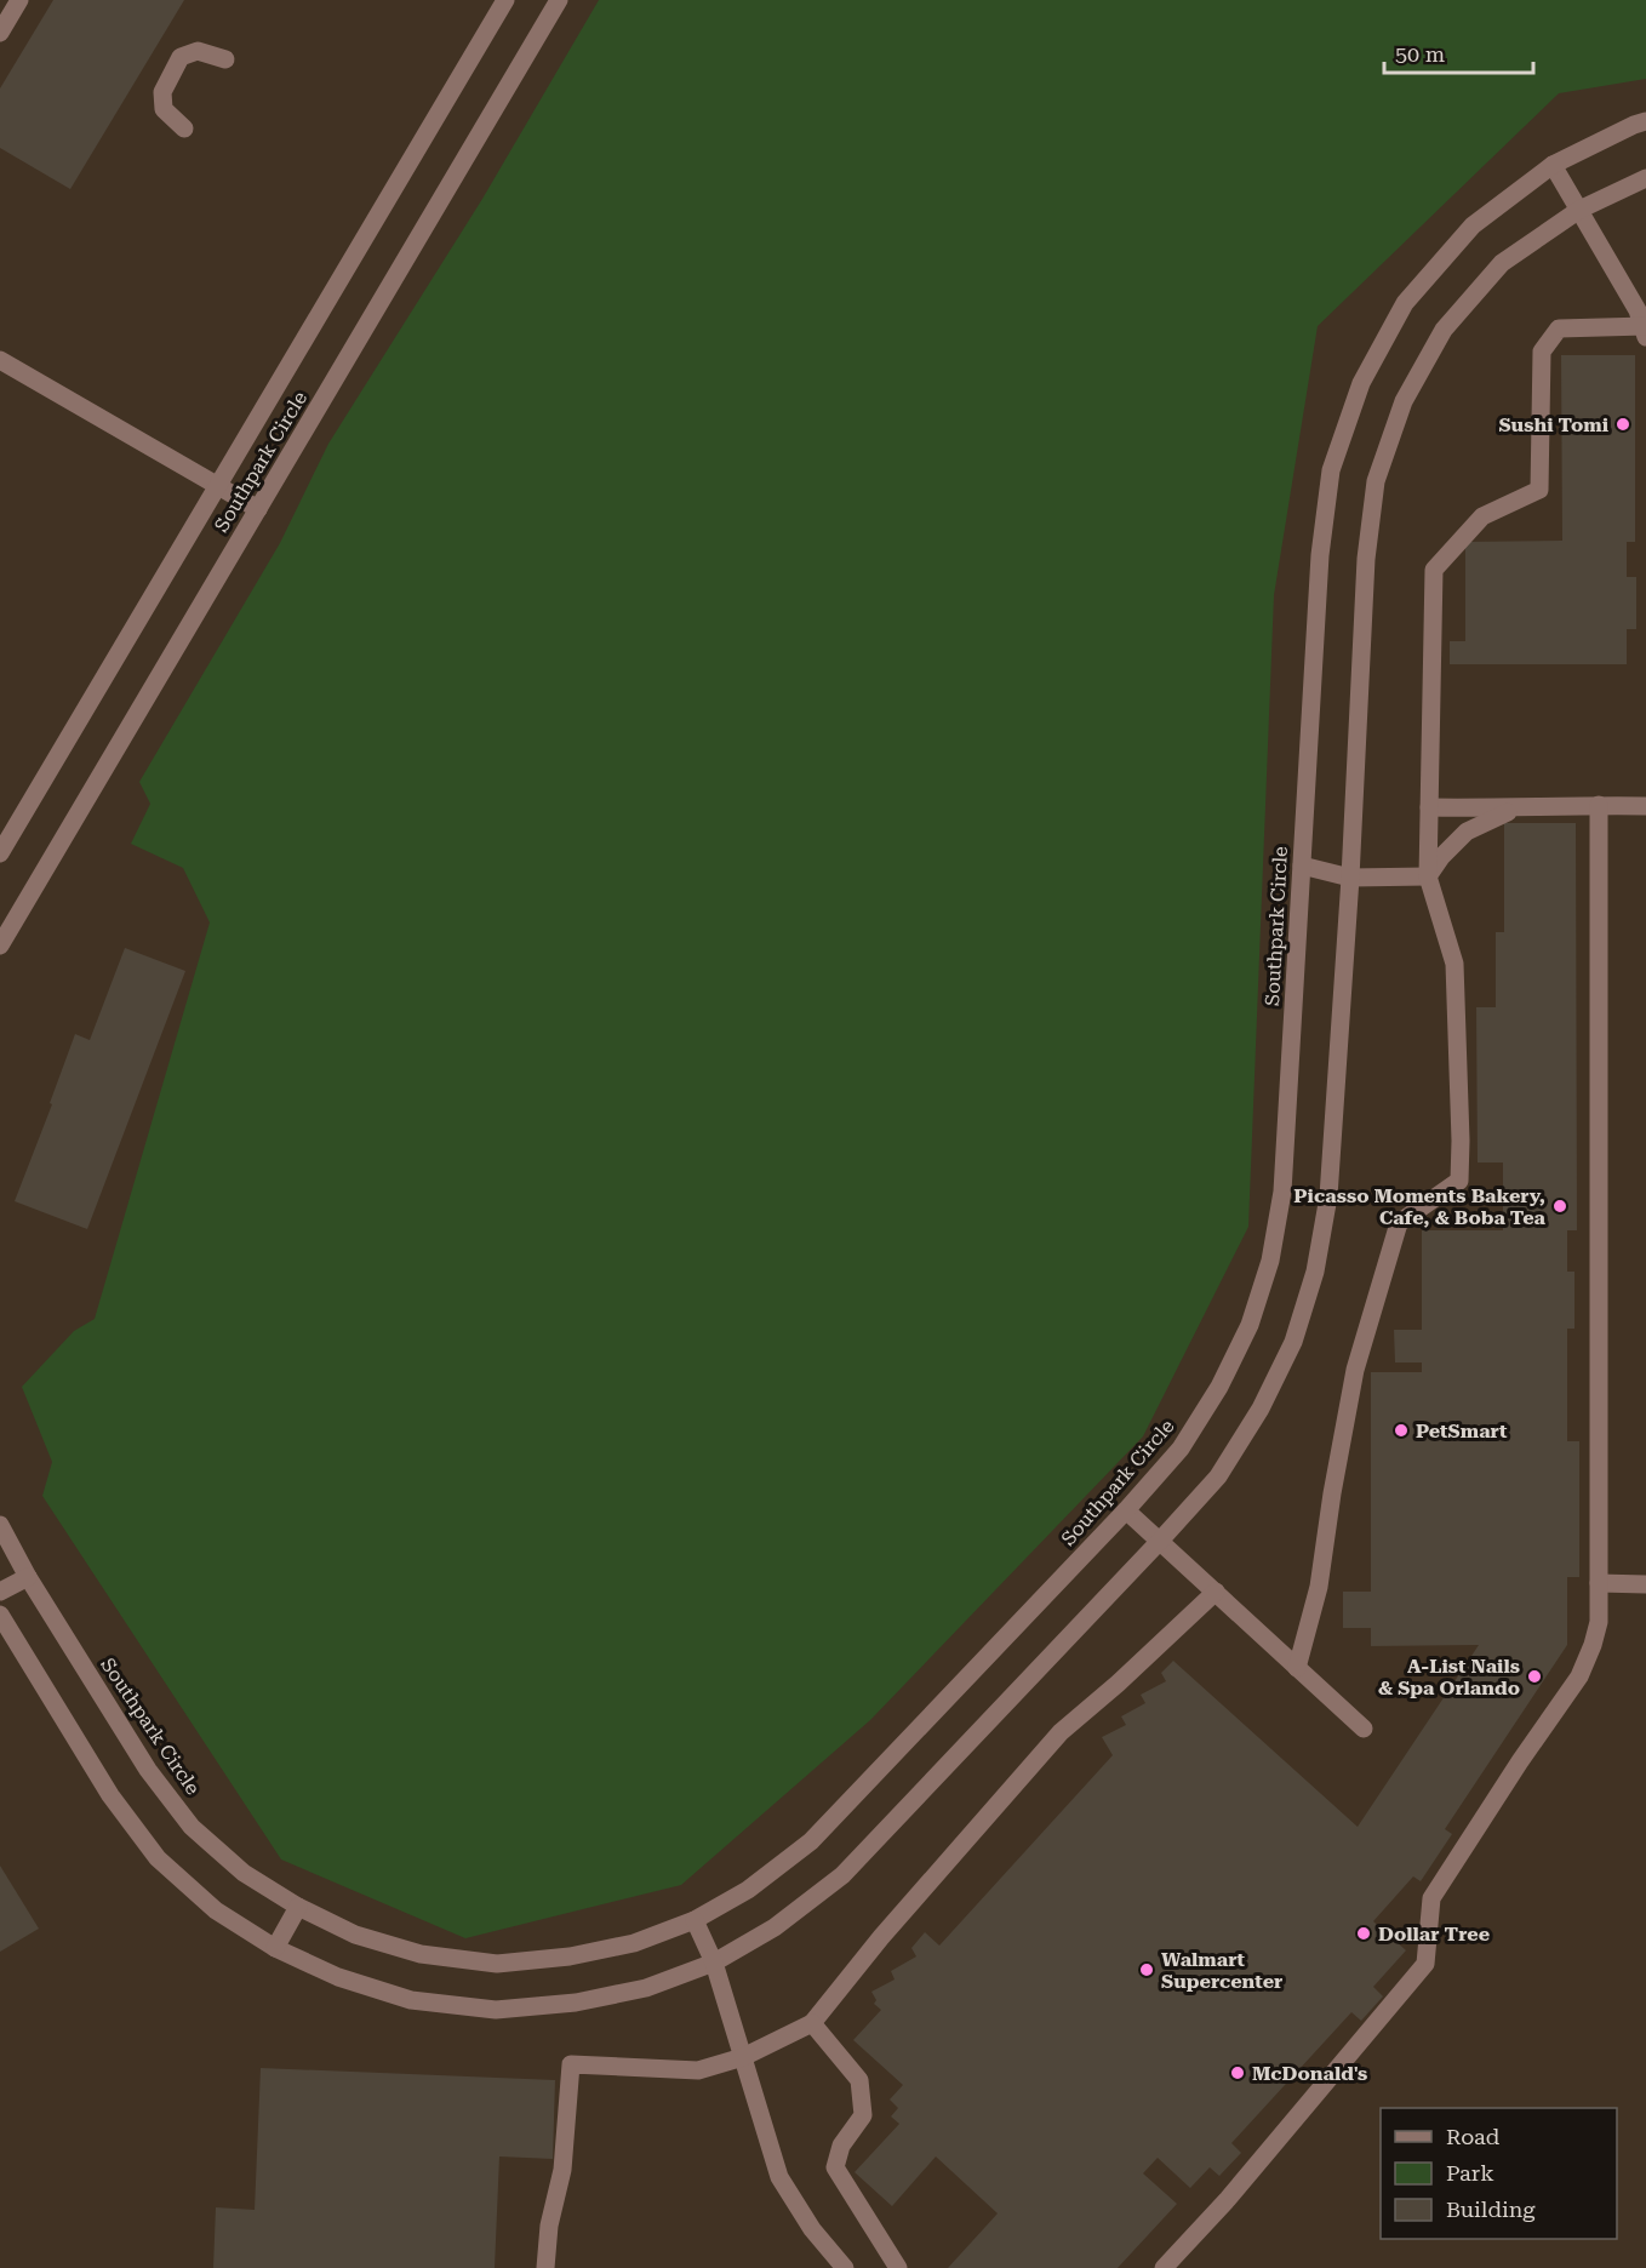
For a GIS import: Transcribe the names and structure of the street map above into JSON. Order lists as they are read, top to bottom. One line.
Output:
{"streets":{"street":["Southpark Circle"]},"places":["Sushi Tomi","Picasso Moments Bakery, Cafe, & Boba Tea","PetSmart","A-List Nails & Spa Orlando","Dollar Tree","Walmart Supercenter","McDonald's"],"legend":["Road","Park","Building"],"scale_bar":"50 m"}
